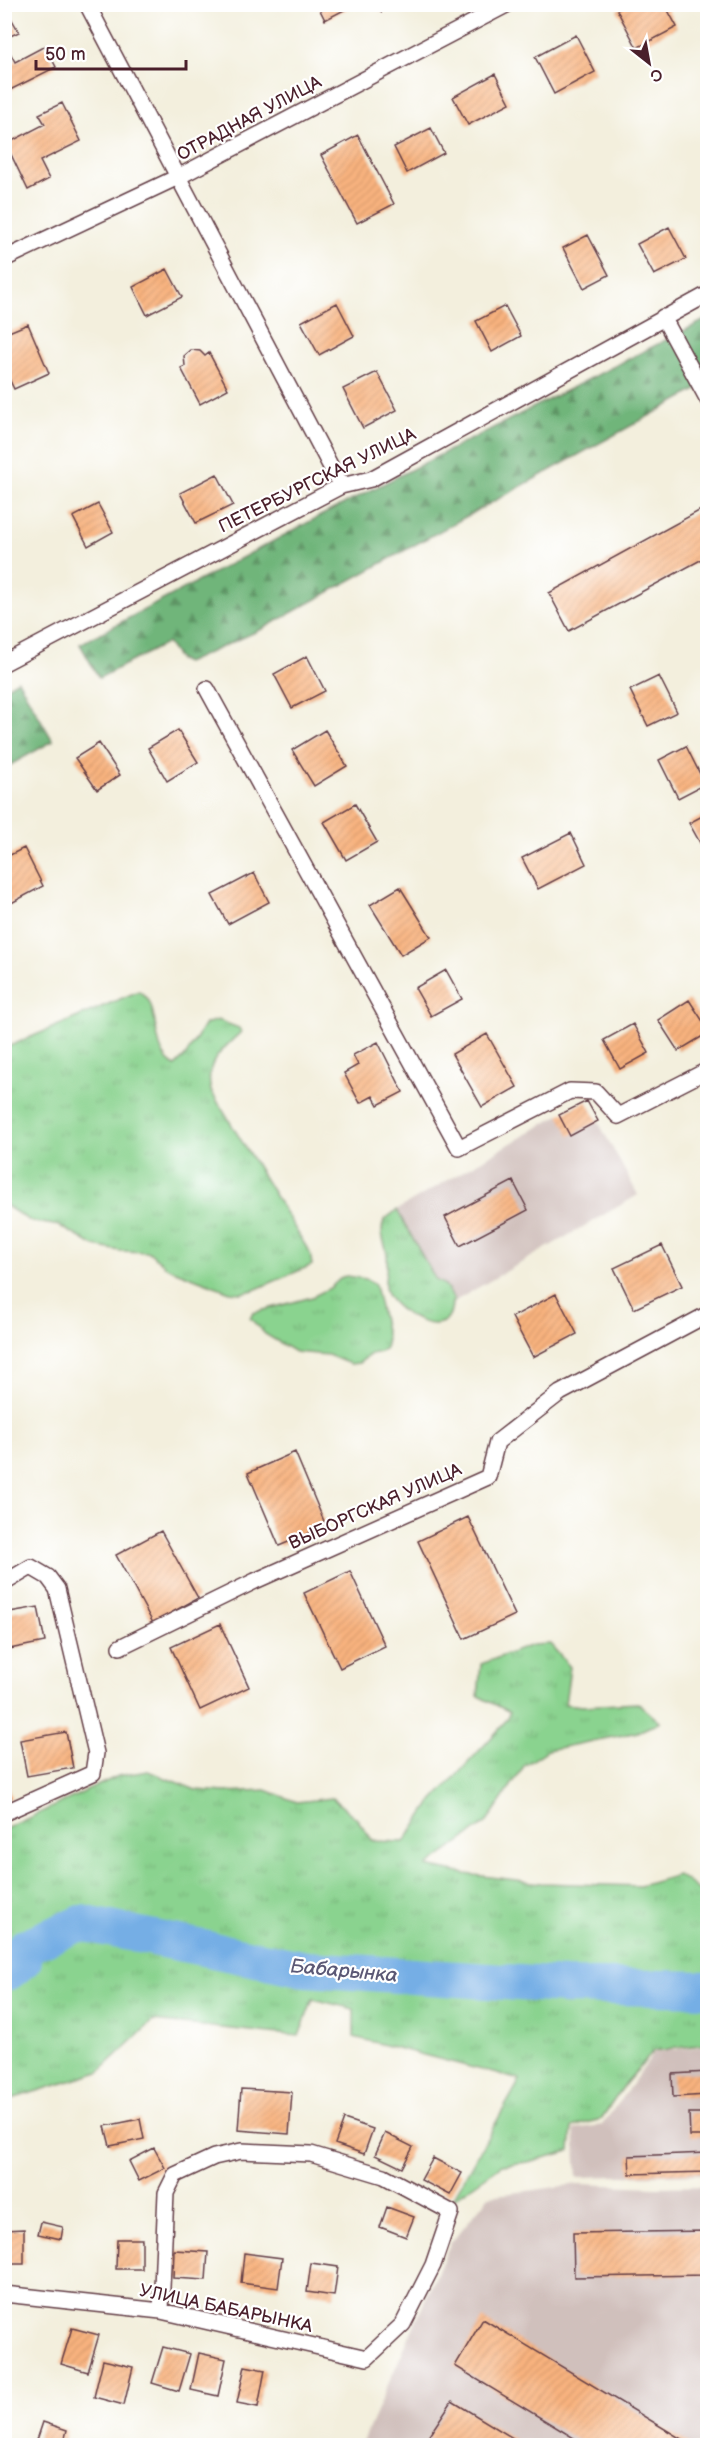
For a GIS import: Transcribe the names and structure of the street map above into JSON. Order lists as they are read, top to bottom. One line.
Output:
{"streets":{"street":["ОТРАДНАЯ УЛИЦА","ПЕТЕРБУРГСКАЯ УЛИЦА","ВЫБОРГСКАЯ УЛИЦА","УЛИЦА БАБАРЫНКА"]},"water":["Бабарынка"],"scale_bar":"50 m","north":"bottom right"}
